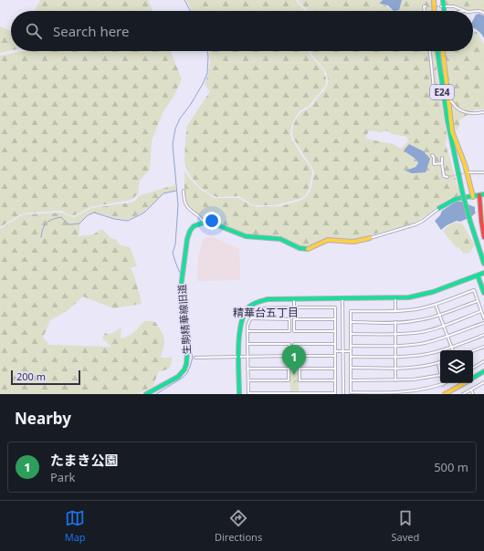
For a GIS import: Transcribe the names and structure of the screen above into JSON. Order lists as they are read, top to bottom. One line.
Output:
{"streets":{"main road":["E24","生駒精華線旧道"]},"districts":["精華台五丁目"],"scale_bar":"200 m","page":{"search":"Search here","pins":"1","scale":"200 m","heading":"Nearby","list":[{"mark":"1","name":"たまき公園","note":"Park","value":"500 m"}],"nav":["Map","Directions","Saved"]}}
